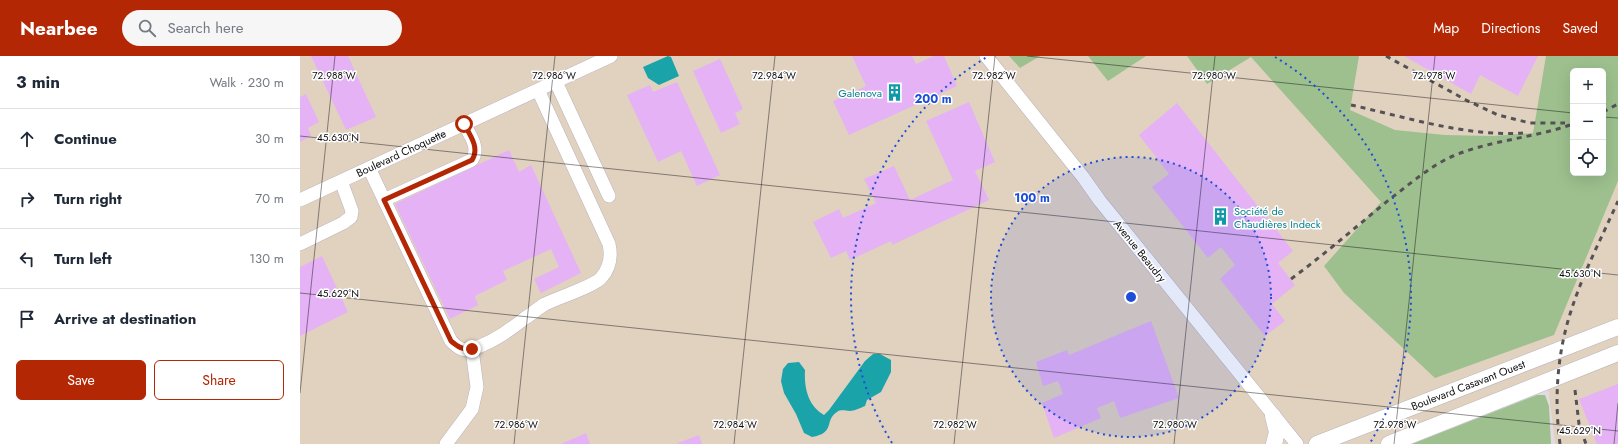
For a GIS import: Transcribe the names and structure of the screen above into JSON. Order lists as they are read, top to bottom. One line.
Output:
{"streets":{"main road":["Boulevard Casavant Ouest"],"street":["Boulevard Choquette","Avenue Beaudry"]},"places":{"building":["Galenova","Société de Chaudières Indeck"]},"page":{"header":"Nearbee","search":"Search here","nav":["Map","Directions","Saved"],"heading":["3 min","Walk · 230 m"],"map_buttons":["+","−"],"list":[["Continue","30 m"],["Turn right","70 m"],["Turn left","130 m"],"Arrive at destination"],"buttons":["Save","Share"]},"coordinates":["72.988°W","72.986°W","72.984°W","72.982°W","72.980°W","72.978°W","45.630°N","45.629°N"],"rings":["200 m","100 m"]}
